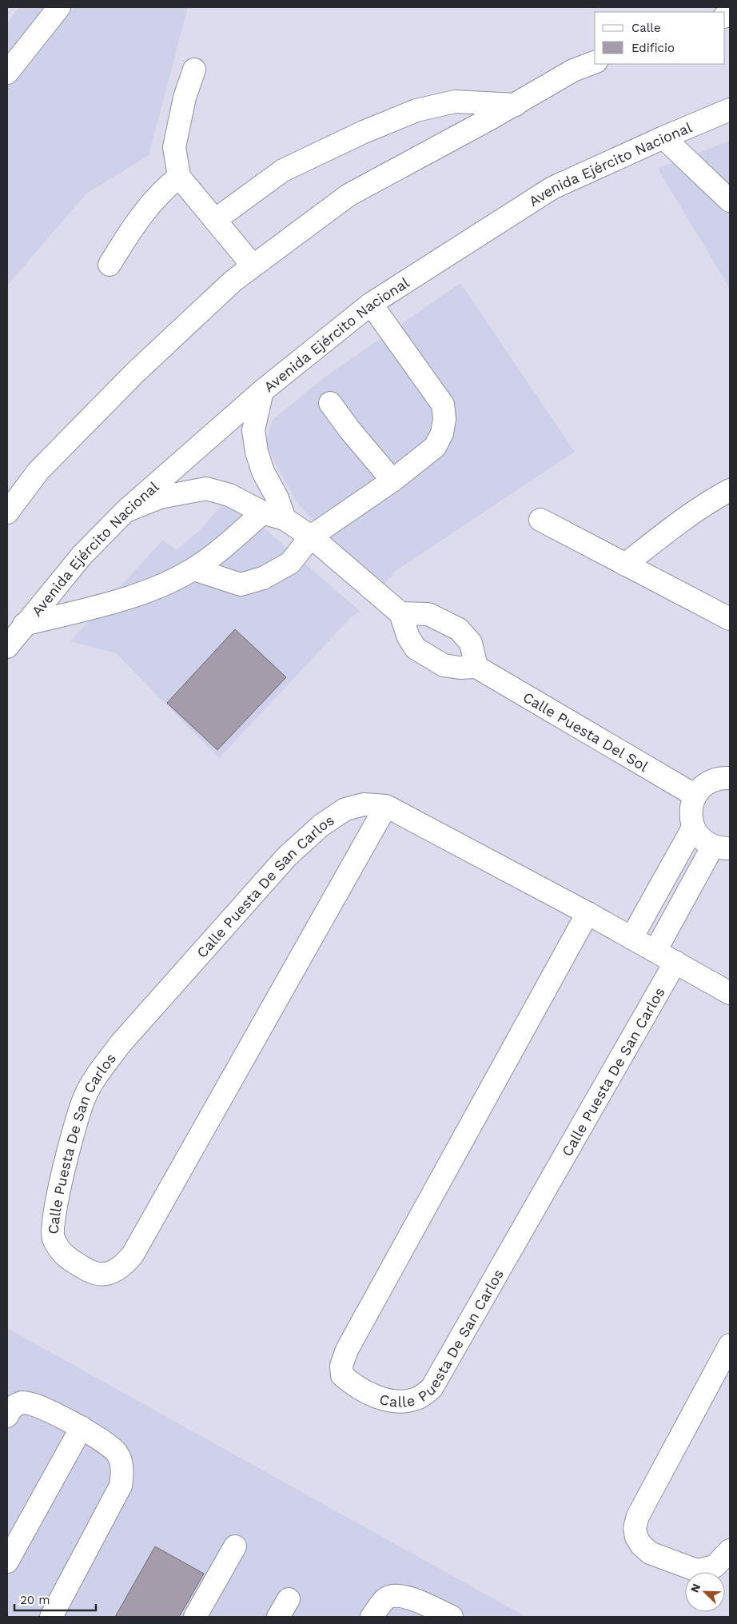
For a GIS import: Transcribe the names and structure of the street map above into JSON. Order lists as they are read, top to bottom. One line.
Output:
{"streets":{"street":["Avenida Ejército Nacional","Calle Puesta Del Sol","Calle Puesta De San Carlos"]},"legend":["Calle","Edificio"],"scale_bar":"20 m","north":"top left"}
